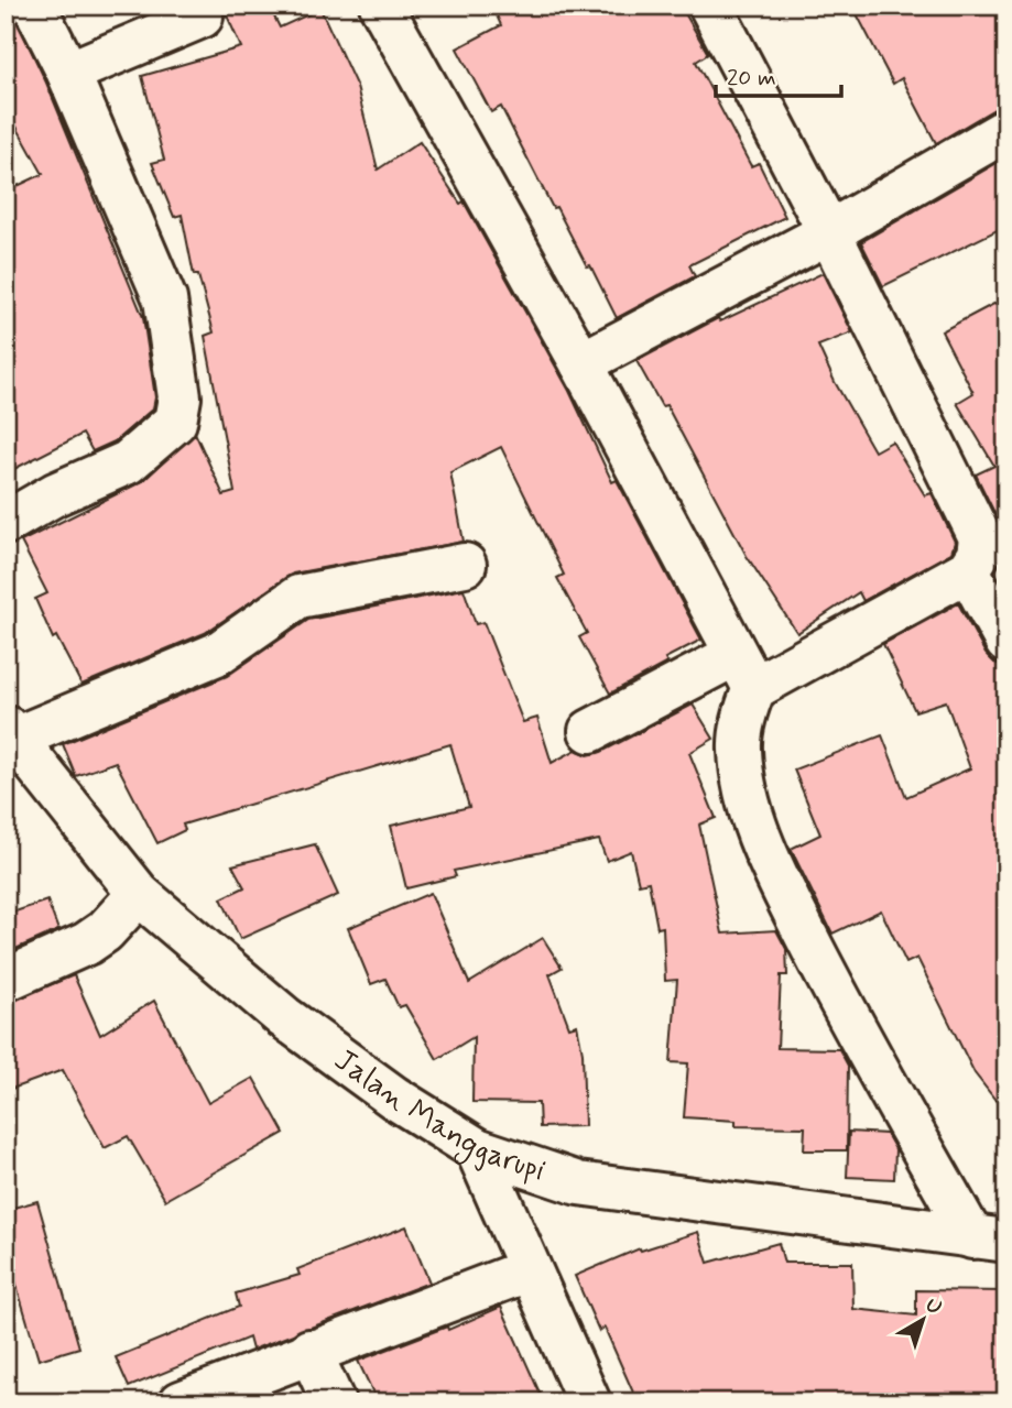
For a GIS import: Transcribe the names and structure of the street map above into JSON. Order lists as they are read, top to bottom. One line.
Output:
{"streets":{"street":["Jalan Manggarupi"]},"scale_bar":"20 m","north":"top right"}
